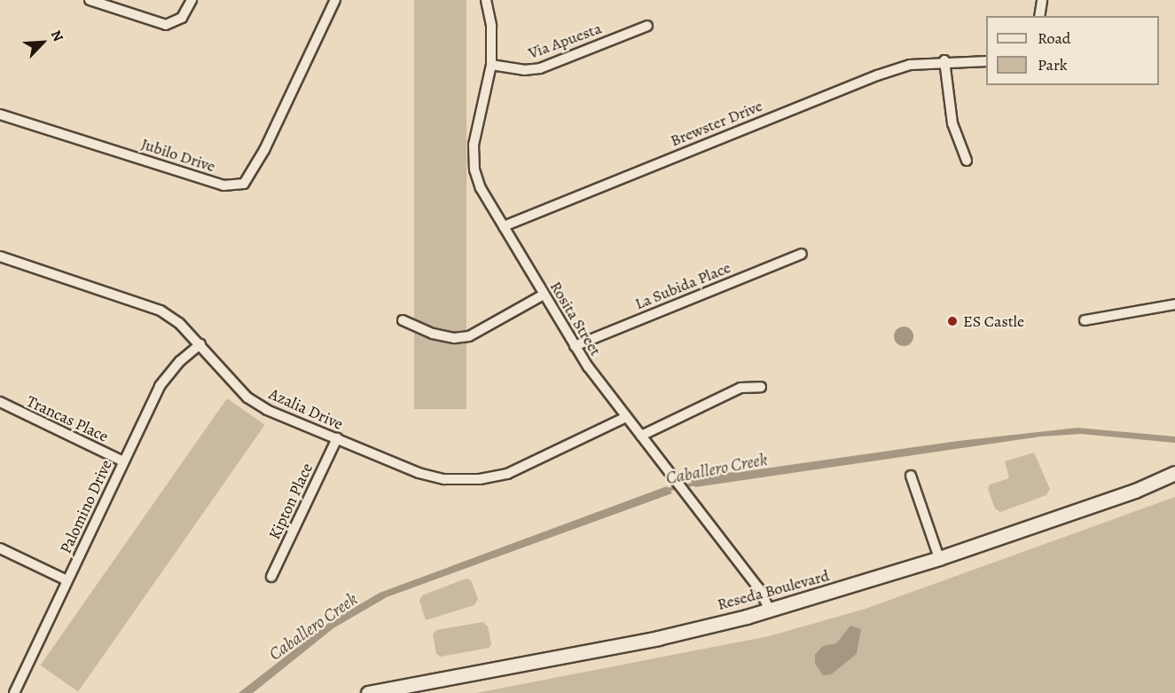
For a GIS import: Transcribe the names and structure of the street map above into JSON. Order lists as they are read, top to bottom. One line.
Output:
{"streets":{"main road":["Reseda Boulevard"],"street":["Via Apuesta","Brewster Drive","Jubilo Drive","La Subida Place","Rosita Street","Azalia Drive","Trancas Place","Kipton Place","Palomino Drive"]},"crossings":[["Via Apuesta","Rosita Street"],["Brewster Drive","Rosita Street"],["La Subida Place","Rosita Street"],["Rosita Street","Azalia Drive"],["Rosita Street","Reseda Boulevard"],["Azalia Drive","Kipton Place"],["Azalia Drive","Palomino Drive"],["Trancas Place","Palomino Drive"]],"water":["Caballero Creek"],"places":["ES Castle"],"legend":["Road","Park"],"north":"top right"}
